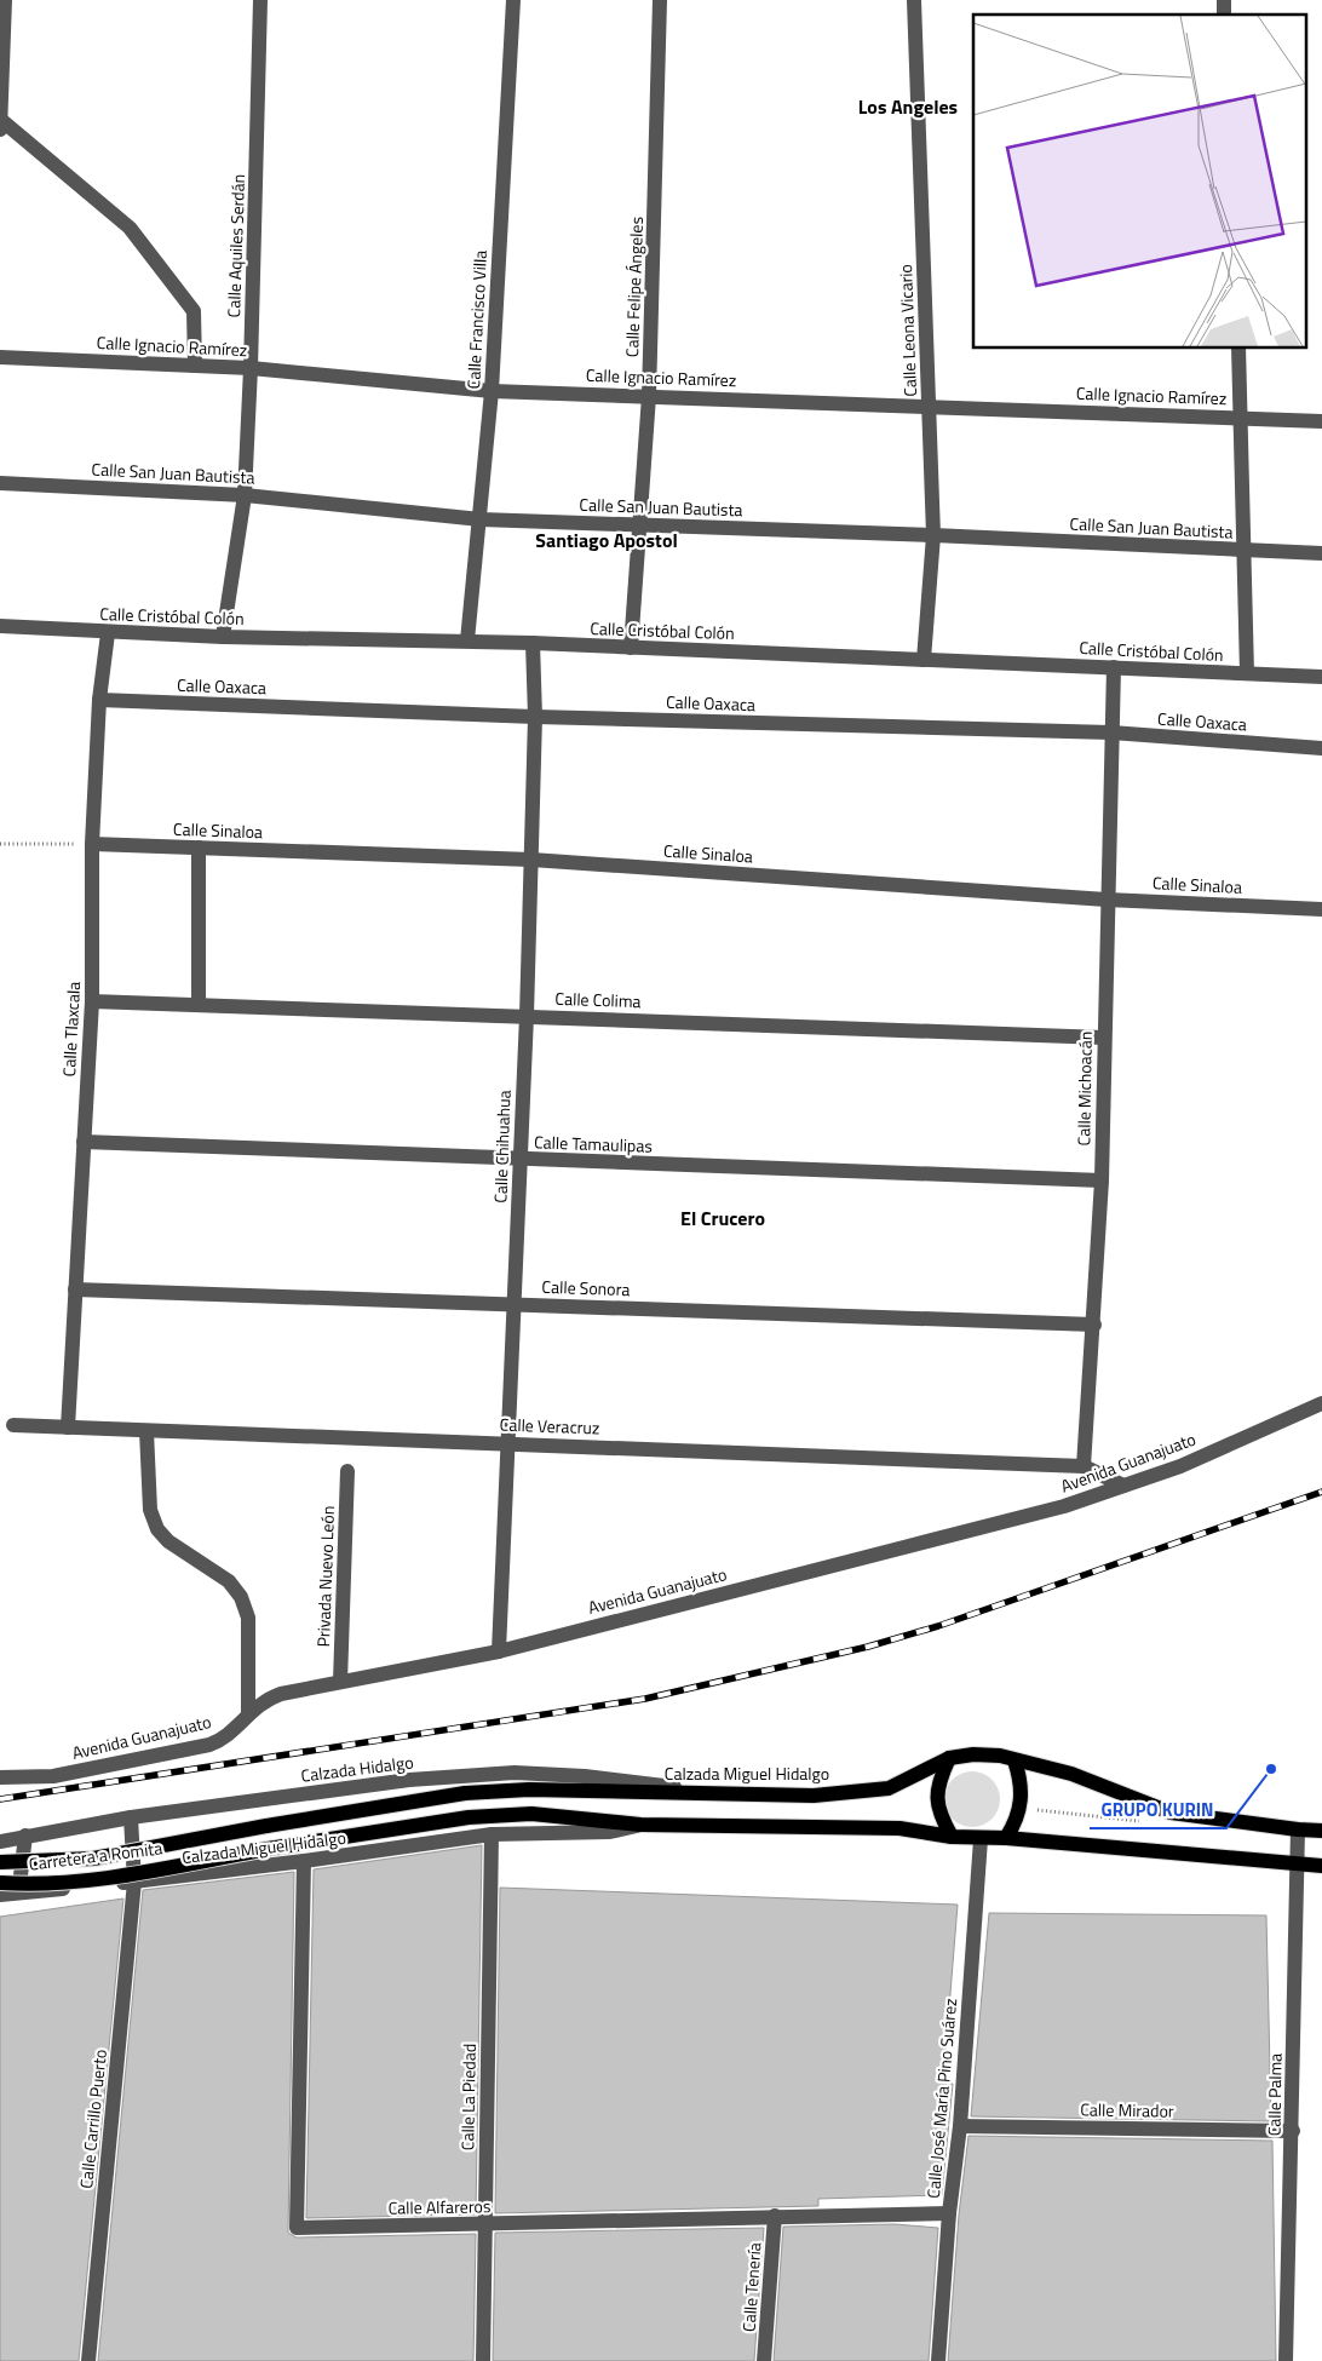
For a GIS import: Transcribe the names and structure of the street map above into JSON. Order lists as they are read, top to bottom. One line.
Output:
{"streets":{"main road":["Calzada Miguel Hidalgo","Carretera a Romita"],"street":["Calle Aquiles Serdán","Calle Felipe Ángeles","Calle Francisco Villa","Calle Leona Vicario","Calle Ignacio Ramírez","Calle San Juan Bautista","Calle Cristóbal Colón","Calle Oaxaca","Calle Sinaloa","Calle Colima","Calle Tlaxcala","Calle Michoacán","Calle Tamaulipas","Calle Chihuahua","Calle Sonora","Calle Veracruz","Avenida Guanajuato","Privada Nuevo León","Calzada Hidalgo","Calle Palma","Calle La Piedad","Calle José María Pino Suárez","Calle Mirador","Calle Carrillo Puerto","Calle Alfareros","Calle Tenería"]},"crossings":[["Calle Aquiles Serdán","Calle Ignacio Ramírez"],["Calle Aquiles Serdán","Calle San Juan Bautista"],["Calle Aquiles Serdán","Calle Cristóbal Colón"],["Calle Felipe Ángeles","Calle Ignacio Ramírez"],["Calle Felipe Ángeles","Calle San Juan Bautista"],["Calle Felipe Ángeles","Calle Cristóbal Colón"],["Calle Francisco Villa","Calle Ignacio Ramírez"],["Calle Francisco Villa","Calle San Juan Bautista"],["Calle Francisco Villa","Calle Cristóbal Colón"],["Calle Leona Vicario","Calle Ignacio Ramírez"],["Calle Leona Vicario","Calle San Juan Bautista"],["Calle Leona Vicario","Calle Cristóbal Colón"],["Calle Cristóbal Colón","Calle Tlaxcala"],["Calle Cristóbal Colón","Calle Michoacán"],["Calle Cristóbal Colón","Calle Chihuahua"],["Calle Oaxaca","Calle Tlaxcala"],["Calle Oaxaca","Calle Michoacán"],["Calle Oaxaca","Calle Chihuahua"],["Calle Sinaloa","Calle Tlaxcala"],["Calle Sinaloa","Calle Michoacán"],["Calle Sinaloa","Calle Chihuahua"],["Calle Colima","Calle Tlaxcala"],["Calle Colima","Calle Michoacán"],["Calle Colima","Calle Chihuahua"],["Calle Tlaxcala","Calle Tamaulipas"],["Calle Tlaxcala","Calle Sonora"],["Calle Tlaxcala","Calle Veracruz"],["Calle Michoacán","Calle Tamaulipas"],["Calle Michoacán","Calle Sonora"],["Calle Michoacán","Calle Veracruz"],["Calle Tamaulipas","Calle Chihuahua"],["Calle Chihuahua","Calle Sonora"],["Calle Chihuahua","Calle Veracruz"],["Calle Chihuahua","Avenida Guanajuato"],["Avenida Guanajuato","Privada Nuevo León"],["Calzada Hidalgo","Calzada Miguel Hidalgo"],["Calzada Hidalgo","Calle Carrillo Puerto"],["Calzada Miguel Hidalgo","Carretera a Romita"],["Calzada Miguel Hidalgo","Calle Palma"],["Calzada Miguel Hidalgo","Calle La Piedad"],["Calzada Miguel Hidalgo","Calle José María Pino Suárez"],["Calzada Miguel Hidalgo","Calle Carrillo Puerto"],["Calzada Miguel Hidalgo","Calle Alfareros"],["Calle Palma","Calle Mirador"],["Calle La Piedad","Calle Alfareros"],["Calle José María Pino Suárez","Calle Mirador"],["Calle José María Pino Suárez","Calle Alfareros"],["Calle Alfareros","Calle Tenería"]],"districts":["Los Angeles","Santiago Apostol","El Crucero"],"places":["GRUPO KURIN"]}
